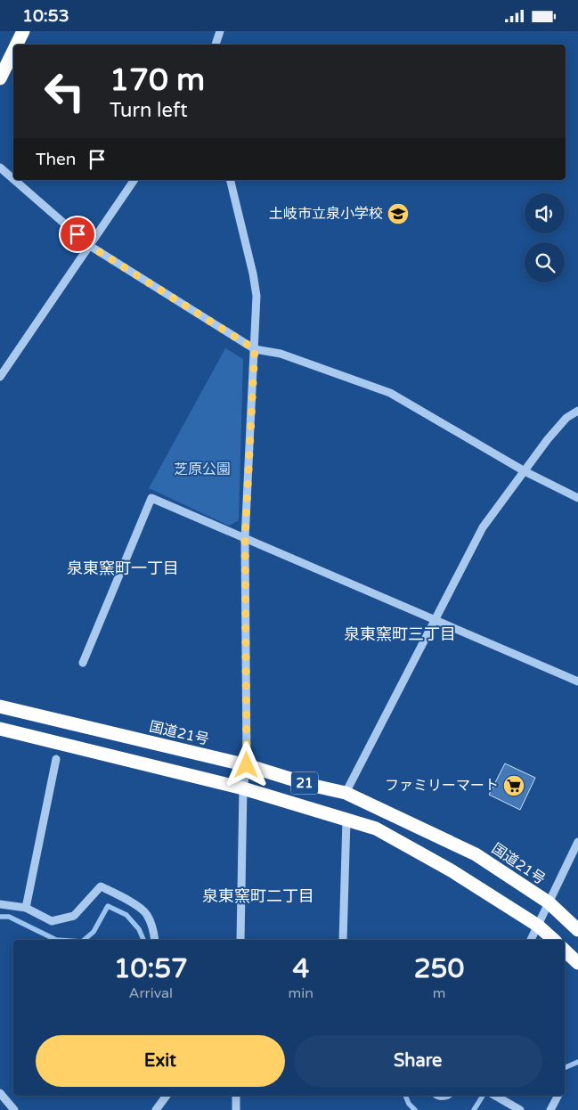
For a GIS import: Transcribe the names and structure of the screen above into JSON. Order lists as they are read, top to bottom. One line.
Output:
{"streets":{"highway":["国道21号","21"]},"districts":["泉東窯町一丁目","泉東窯町三丁目","泉東窯町二丁目"],"parks":["芝原公園"],"places":{"school or university":["土岐市立泉小学校"],"supermarket":["ファミリーマート"]},"page":{"status":"10:53","turn":["170 m","Turn left"],"then":"Then","eta":["10:57","Arrival","4","min","250","m"],"buttons":["Exit","Share"]}}
